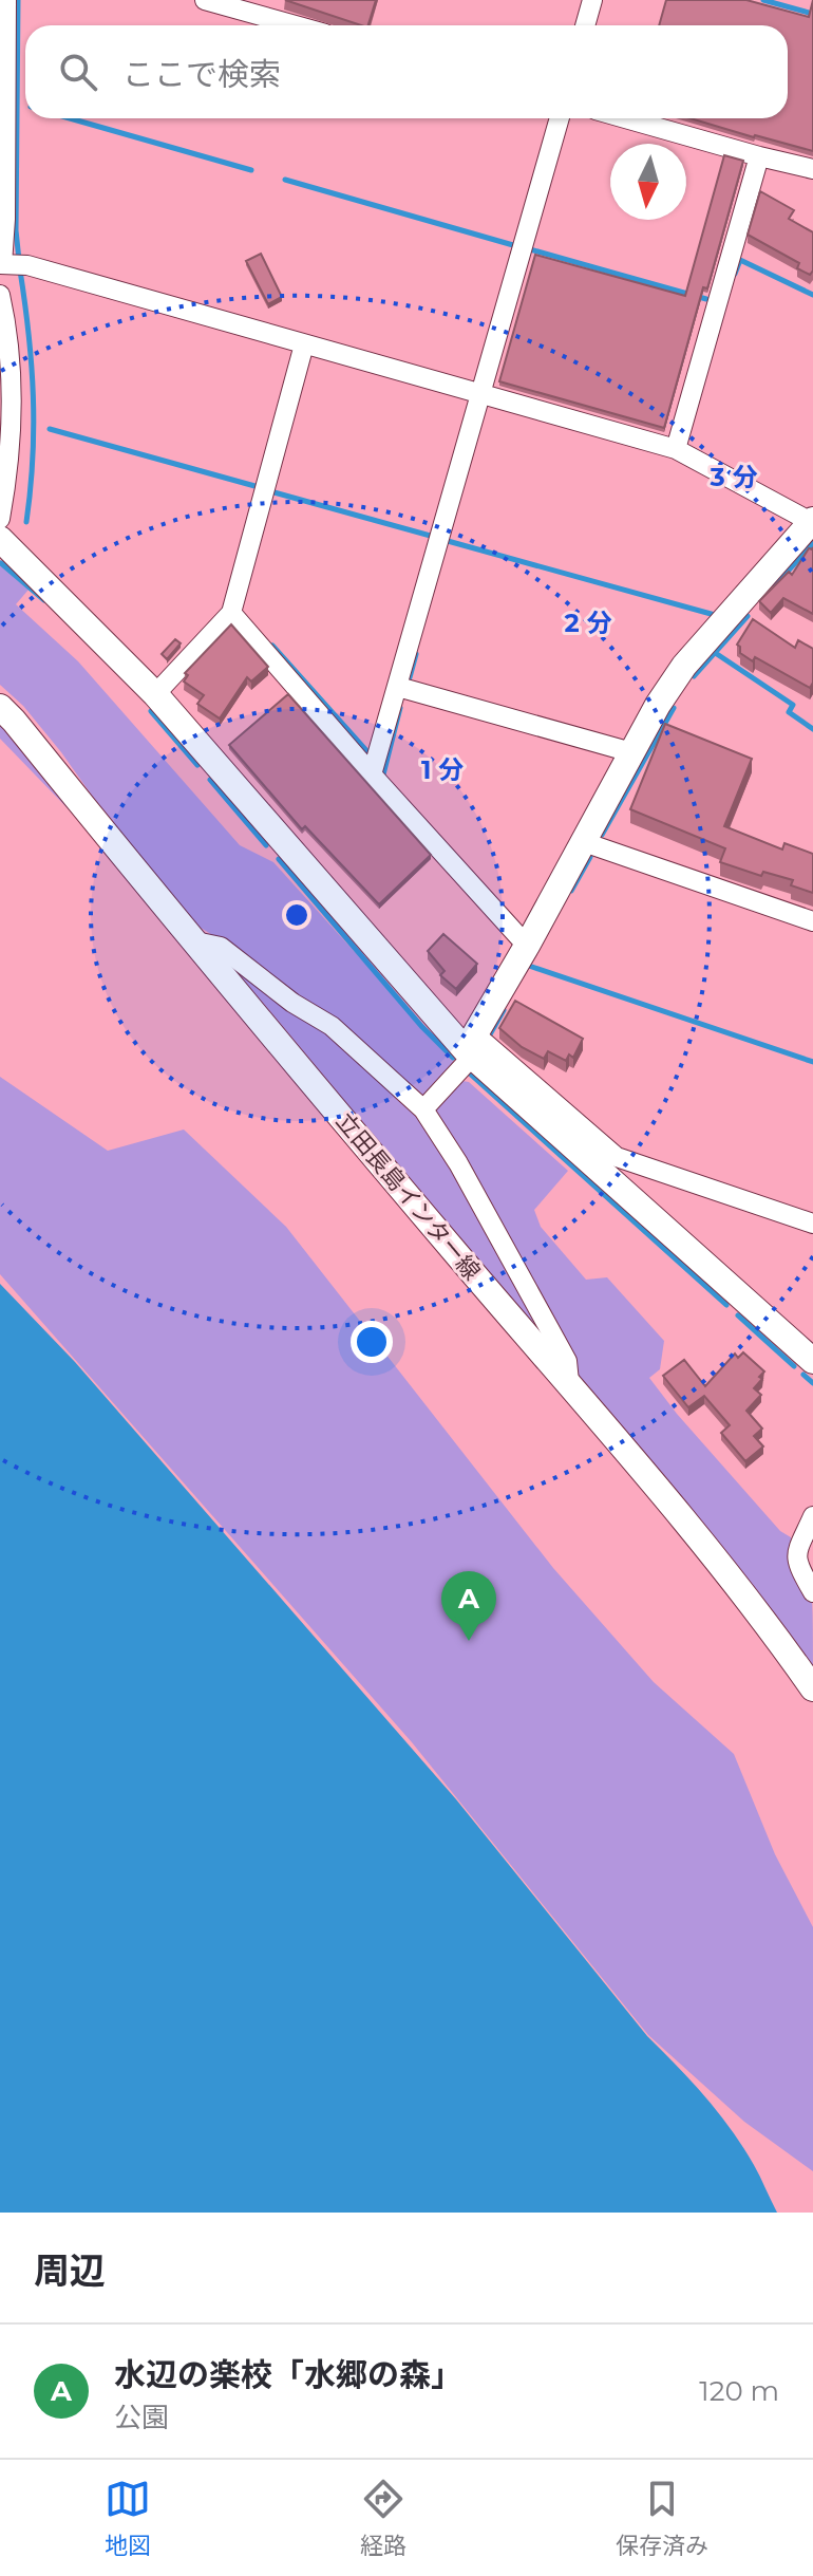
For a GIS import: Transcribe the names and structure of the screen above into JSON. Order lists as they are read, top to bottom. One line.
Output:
{"streets":{"street":["立田長島インター線"]},"north":"bottom","page":{"search":"ここで検索","pins":"A","heading":"周辺","list":[{"mark":"A","name":"水辺の楽校「水郷の森」","note":"公園","value":"120 m"}],"nav":["地図","経路","保存済み"]},"rings":["3 分","2 分","1 分"]}
